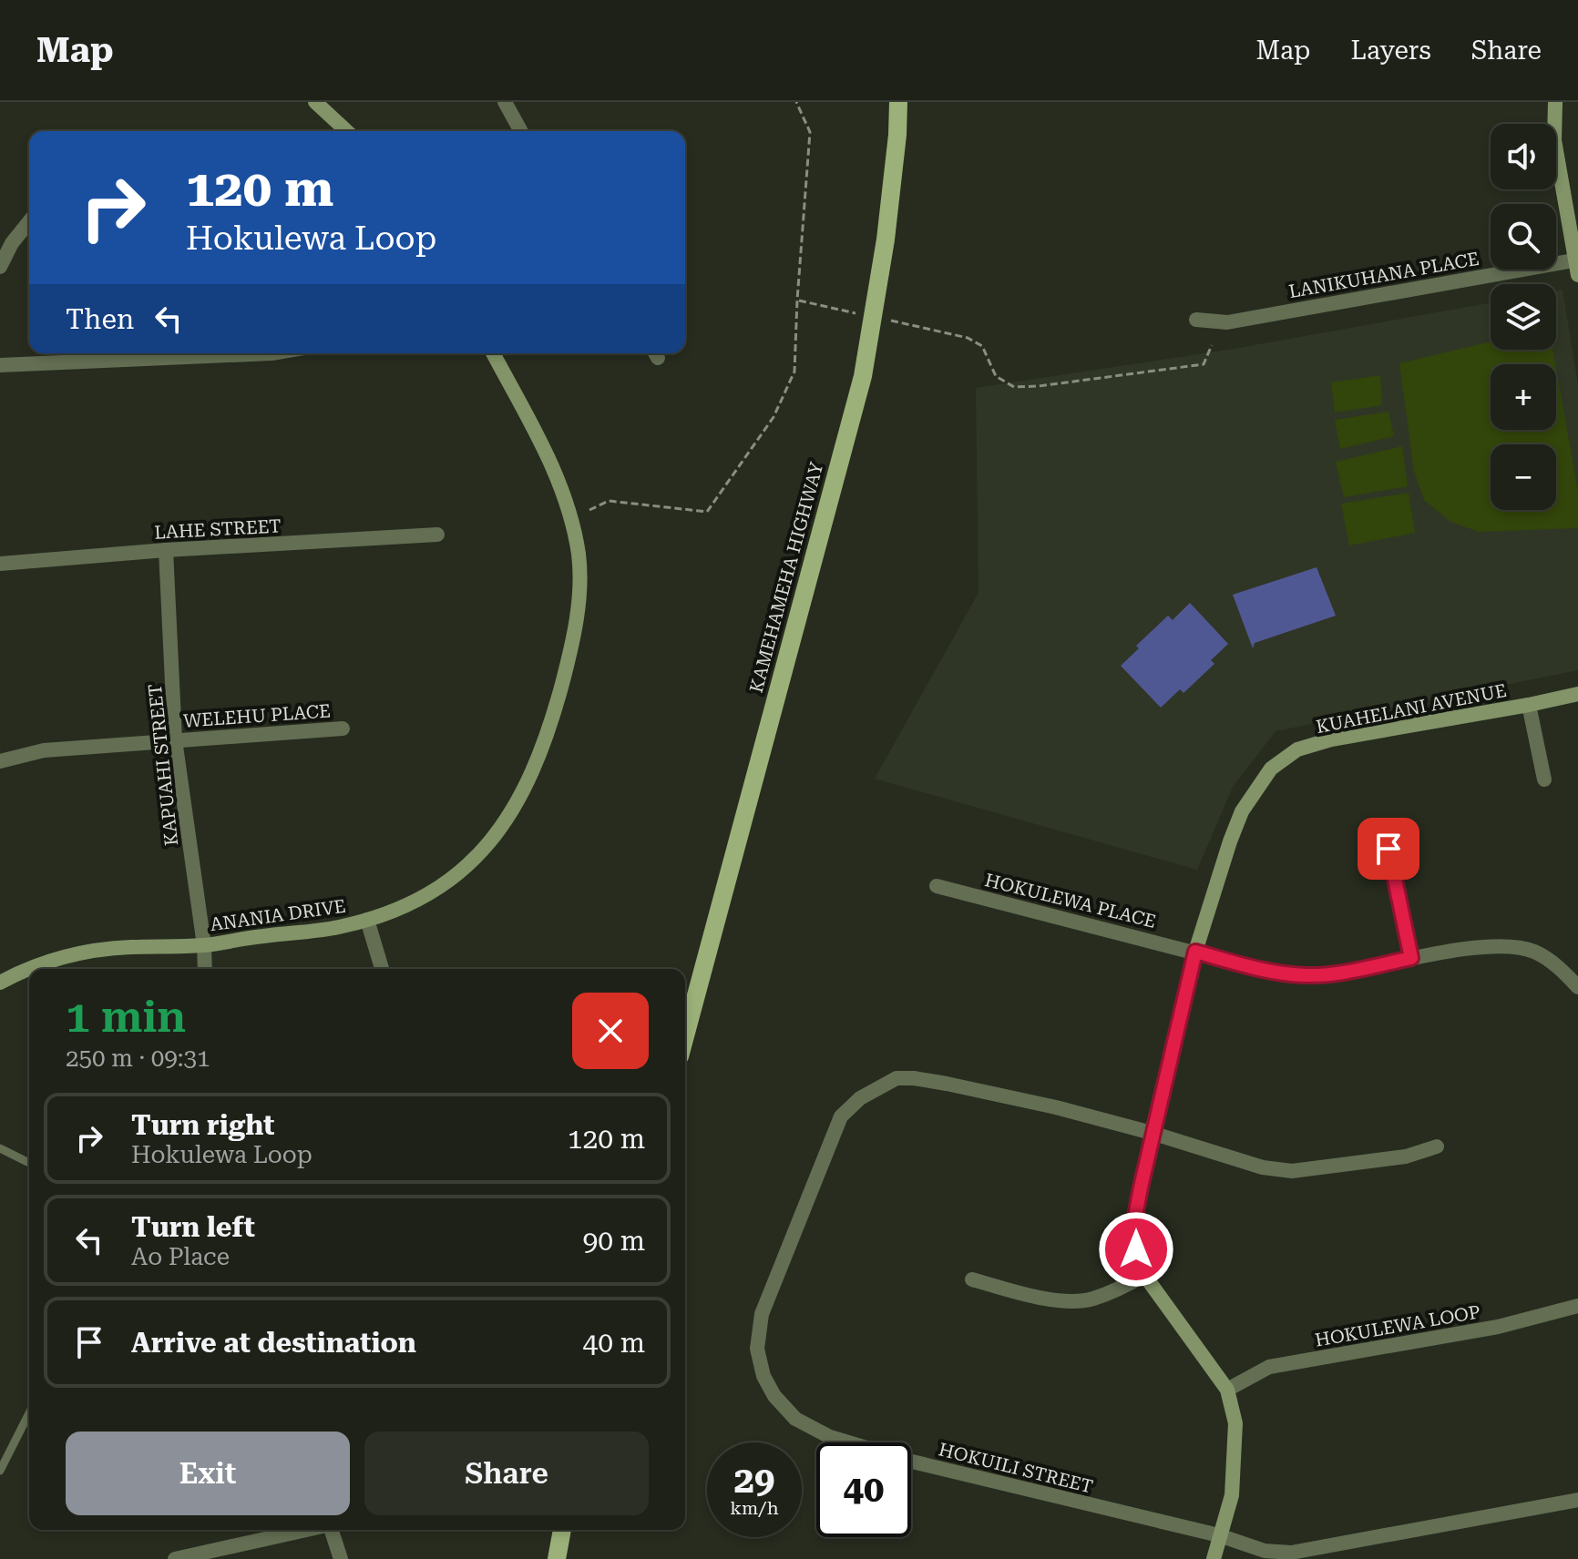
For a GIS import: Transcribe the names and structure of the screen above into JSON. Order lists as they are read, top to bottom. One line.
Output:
{"streets":{"main road":["KAMEHAMEHA HIGHWAY"],"street":["LANIKUHANA PLACE","LAHE STREET","KUAHELANI AVENUE","WELEHU PLACE","KAPUAHI STREET","HOKULEWA PLACE","ANANIA DRIVE","HOKULEWA LOOP","HOKUILI STREET"]},"crossings":[["LAHE STREET","KAPUAHI STREET"],["KUAHELANI AVENUE","HOKULEWA PLACE"],["KUAHELANI AVENUE","HOKULEWA LOOP"],["KUAHELANI AVENUE","HOKUILI STREET"],["WELEHU PLACE","KAPUAHI STREET"],["KAPUAHI STREET","ANANIA DRIVE"]],"page":{"header":"Map","nav":["Map","Layers","Share"],"map_buttons":["+","−"],"turn":["120 m","Hokulewa Loop"],"then":"Then","heading":["1 min","250 m · 09:31"],"list":[{"name":"Turn right","note":"Hokulewa Loop","value":"120 m"},{"name":"Turn left","note":"Ao Place","value":"90 m"},{"name":"Arrive at destination","value":"40 m"}],"buttons":["Exit","Share"],"speed":"29 km/h","limit":"40"}}
